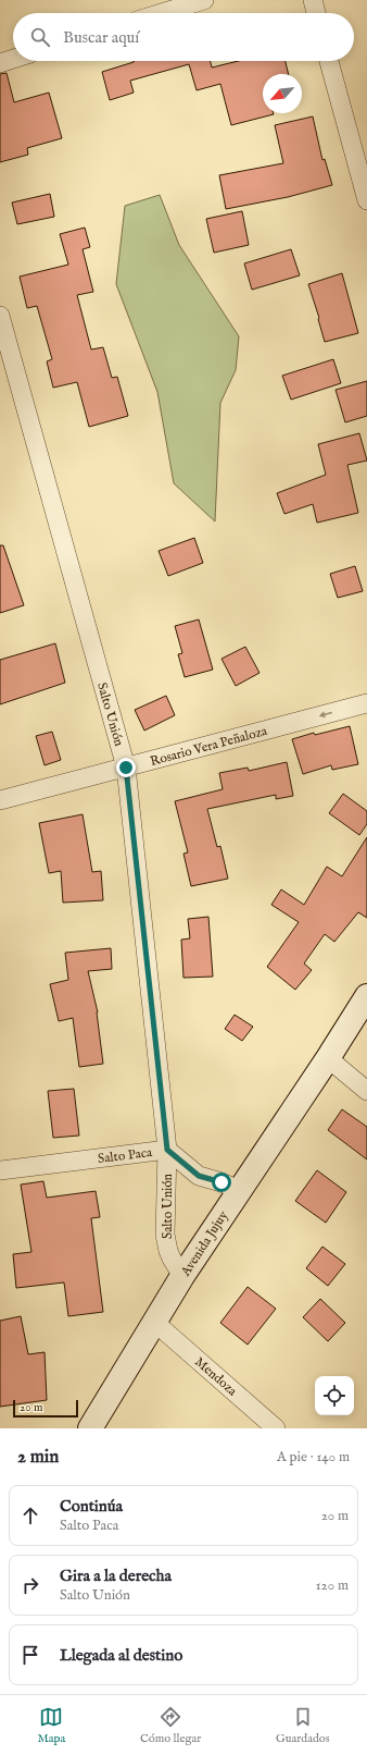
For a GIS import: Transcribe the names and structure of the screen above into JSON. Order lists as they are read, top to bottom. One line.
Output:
{"streets":{"street":["Salto Unión","Rosario Vera Peñaloza","Salto Paca","Avenida Jujuy","Mendoza"]},"crossings":[["Salto Unión","Rosario Vera Peñaloza"],["Salto Unión","Salto Paca"],["Salto Unión","Avenida Jujuy"],["Salto Paca","Avenida Jujuy"],["Avenida Jujuy","Mendoza"]],"one_way":["Rosario Vera Peñaloza"],"scale_bar":"20 m","north":"bottom left","page":{"search":"Buscar aquí","scale":"20 m","heading":["2 min","A pie · 140 m"],"list":[["Continúa","Salto Paca","20 m"],["Gira a la derecha","Salto Unión","120 m"],"Llegada al destino"],"nav":["Mapa","Cómo llegar","Guardados"]}}
